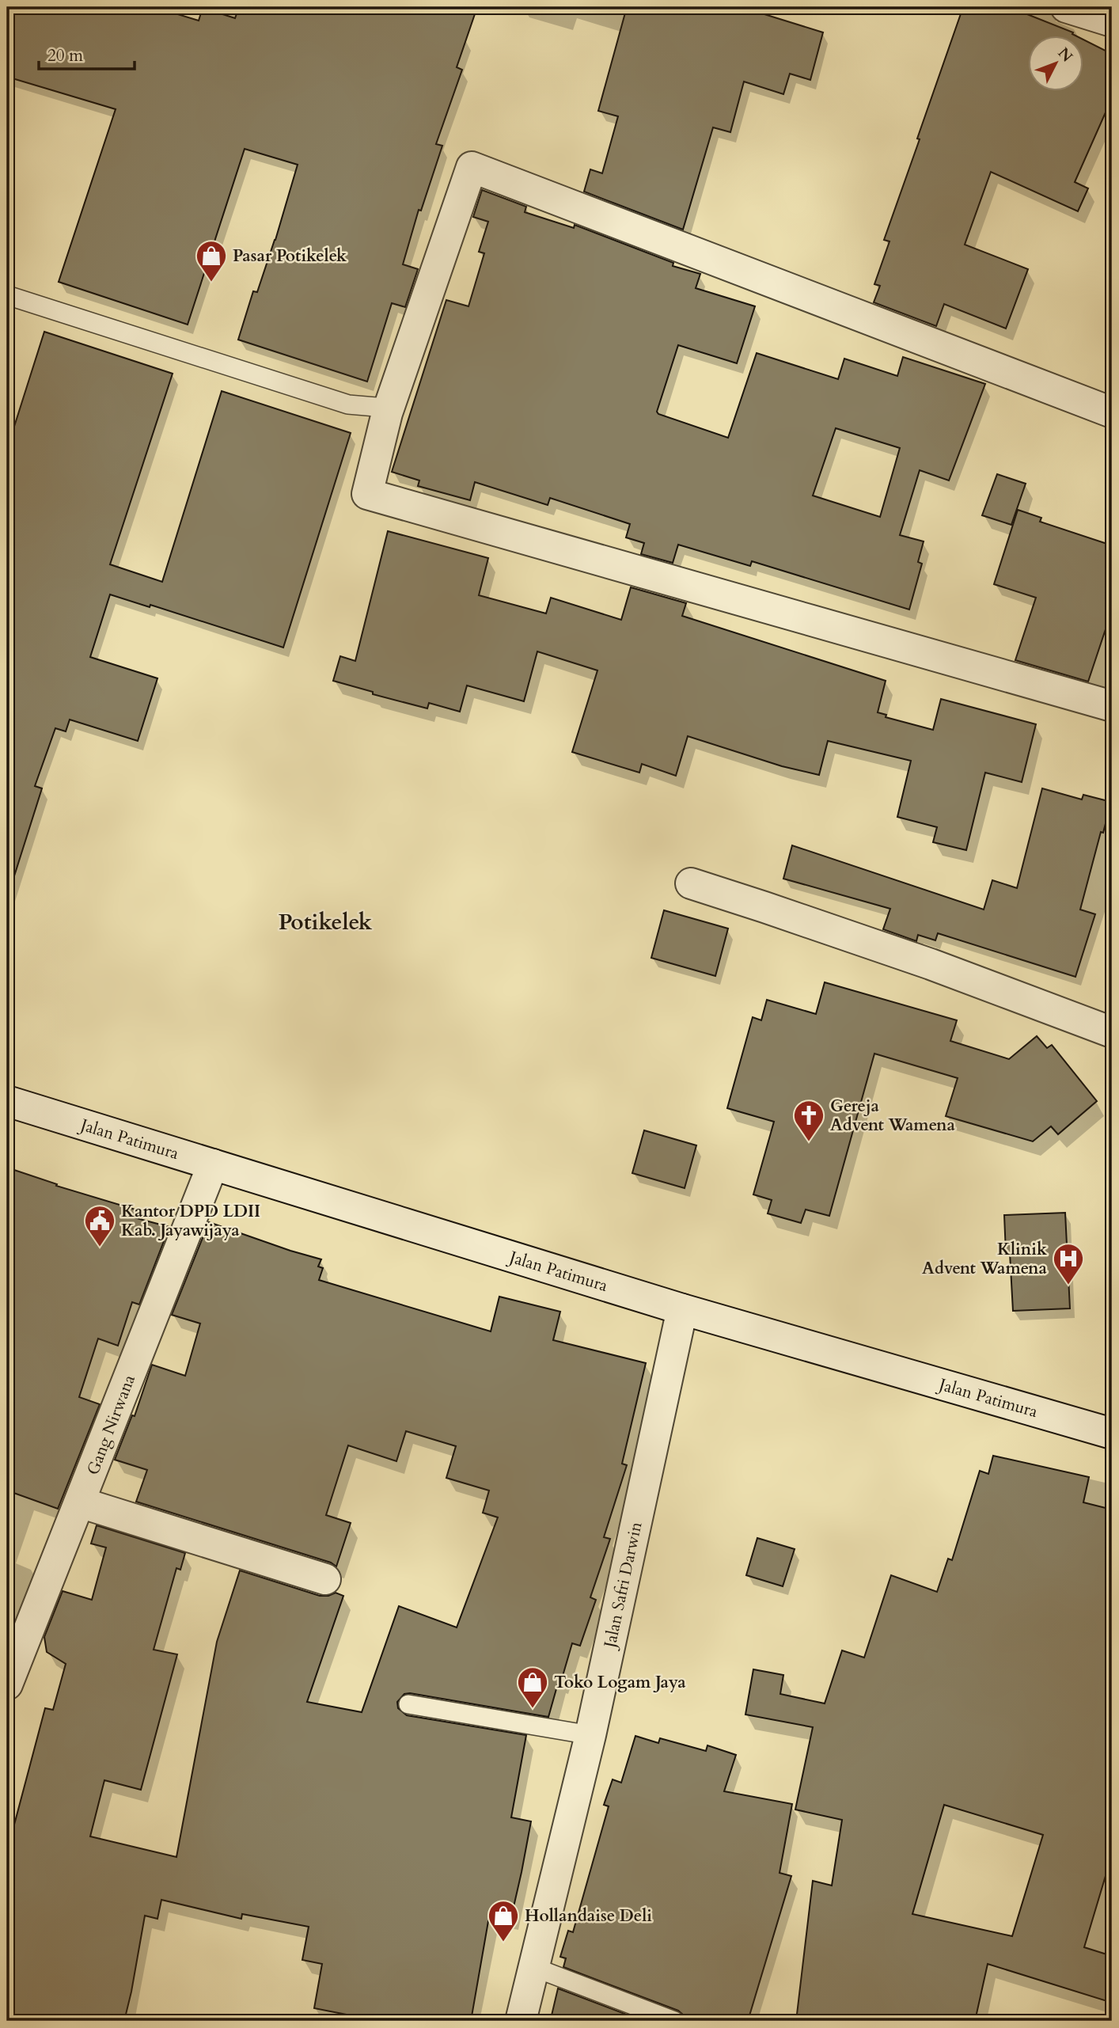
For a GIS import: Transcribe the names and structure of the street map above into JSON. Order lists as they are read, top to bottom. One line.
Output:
{"streets":{"street":["Jalan Patimura","Gang Nirwana","Jalan Safri Darwin"]},"crossings":[["Jalan Patimura","Gang Nirwana"],["Jalan Patimura","Jalan Safri Darwin"]],"districts":["Potikelek"],"places":{"shop":["Pasar Potikelek","Toko Logam Jaya","Hollandaise Deli"],"church":["Gereja Advent Wamena"],"public building":["Kantor DPD LDII Kab. Jayawijaya"],"hospital":["Klinik Advent Wamena"]},"scale_bar":"20 m","north":"top right"}
